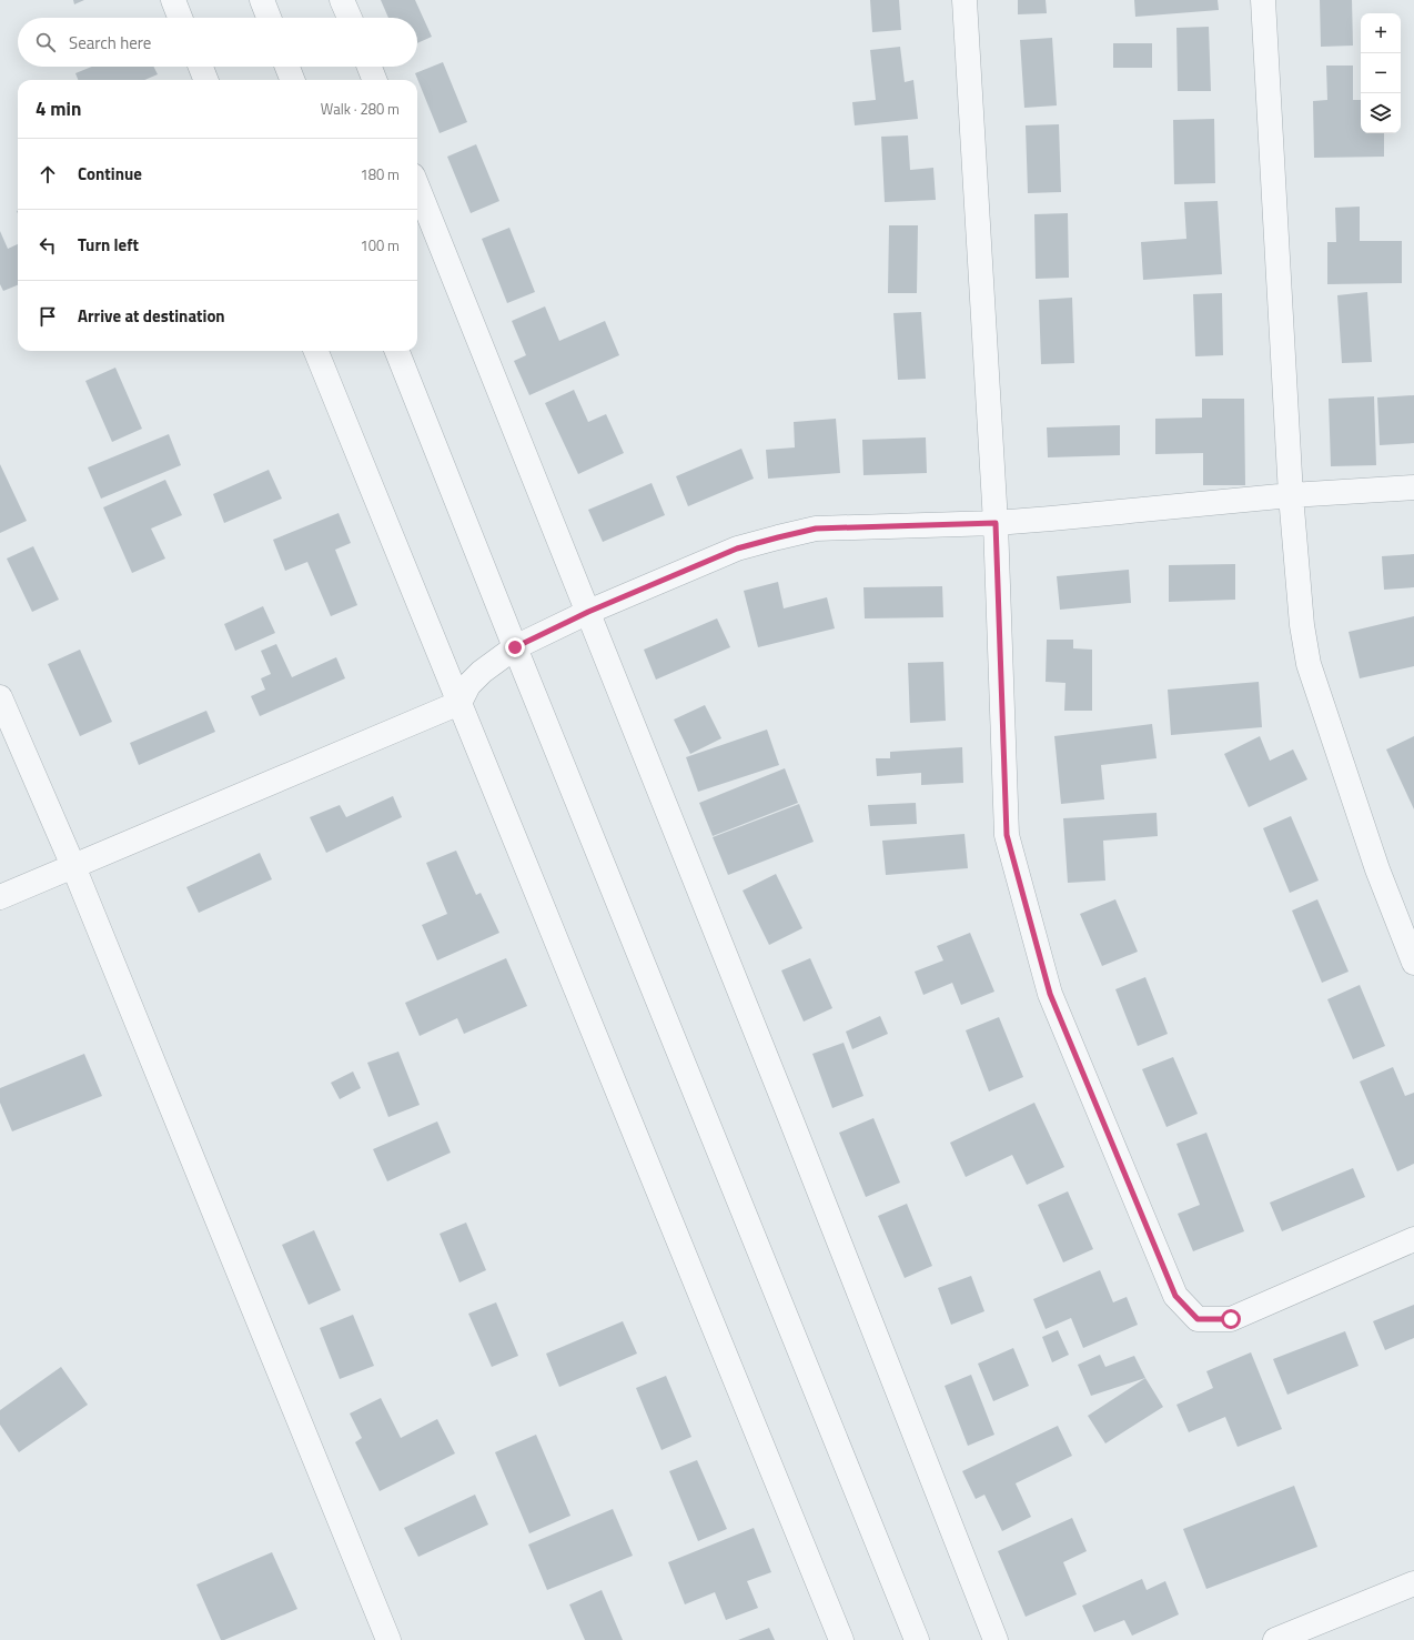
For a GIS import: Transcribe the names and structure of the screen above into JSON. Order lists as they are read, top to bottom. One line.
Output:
{"page":{"map_buttons":["+","−"],"search":"Search here","heading":["4 min","Walk · 280 m"],"list":[["Continue","180 m"],["Turn left","100 m"],"Arrive at destination"]}}
